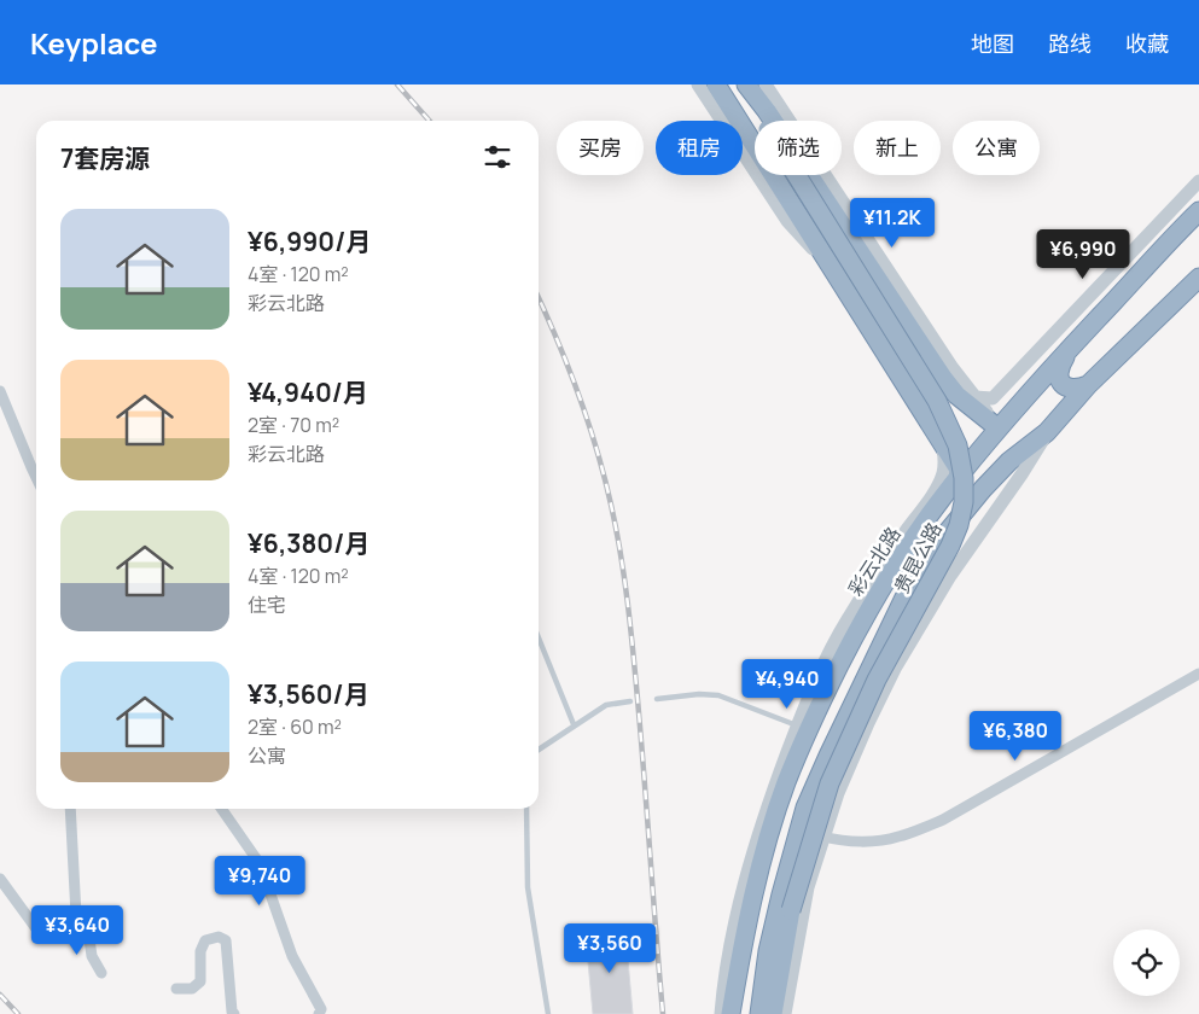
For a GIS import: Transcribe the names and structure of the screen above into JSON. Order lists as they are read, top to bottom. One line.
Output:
{"streets":{"highway":["贵昆公路","彩云北路"]},"page":{"header":"Keyplace","nav":["地图","路线","收藏"],"chip":["买房","租房","筛选","新上","公寓"],"heading":"7套房源","list":[{"name":"¥6,990/月","note":"4室 · 120 m² · 彩云北路"},{"name":"¥4,940/月","note":"2室 · 70 m² · 彩云北路"},{"name":"¥6,380/月","note":"4室 · 120 m² · 住宅"},{"name":"¥3,560/月","note":"2室 · 60 m² · 公寓"}],"price":["¥11.2K","¥6,990","¥4,940","¥6,380","¥9,740","¥3,640","¥3,560"]}}
